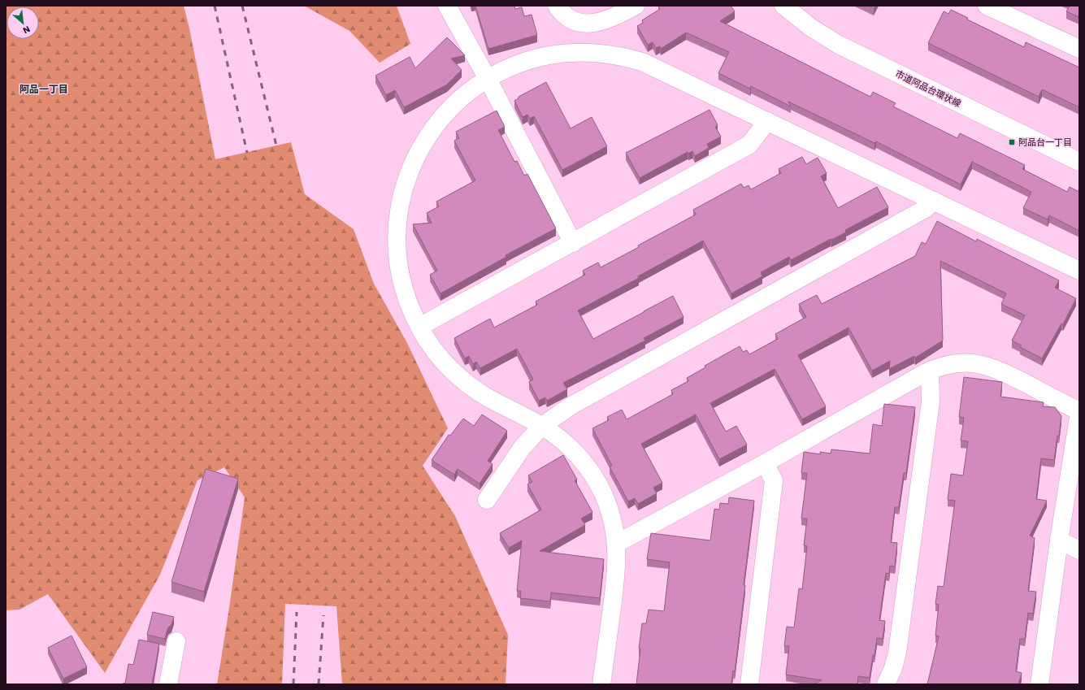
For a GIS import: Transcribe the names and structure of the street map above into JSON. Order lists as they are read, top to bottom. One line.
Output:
{"streets":{"street":["市道阿品台環状線"]},"districts":["阿品一丁目"],"places":{"transit":["阿品台一丁目"]},"north":"bottom right"}
